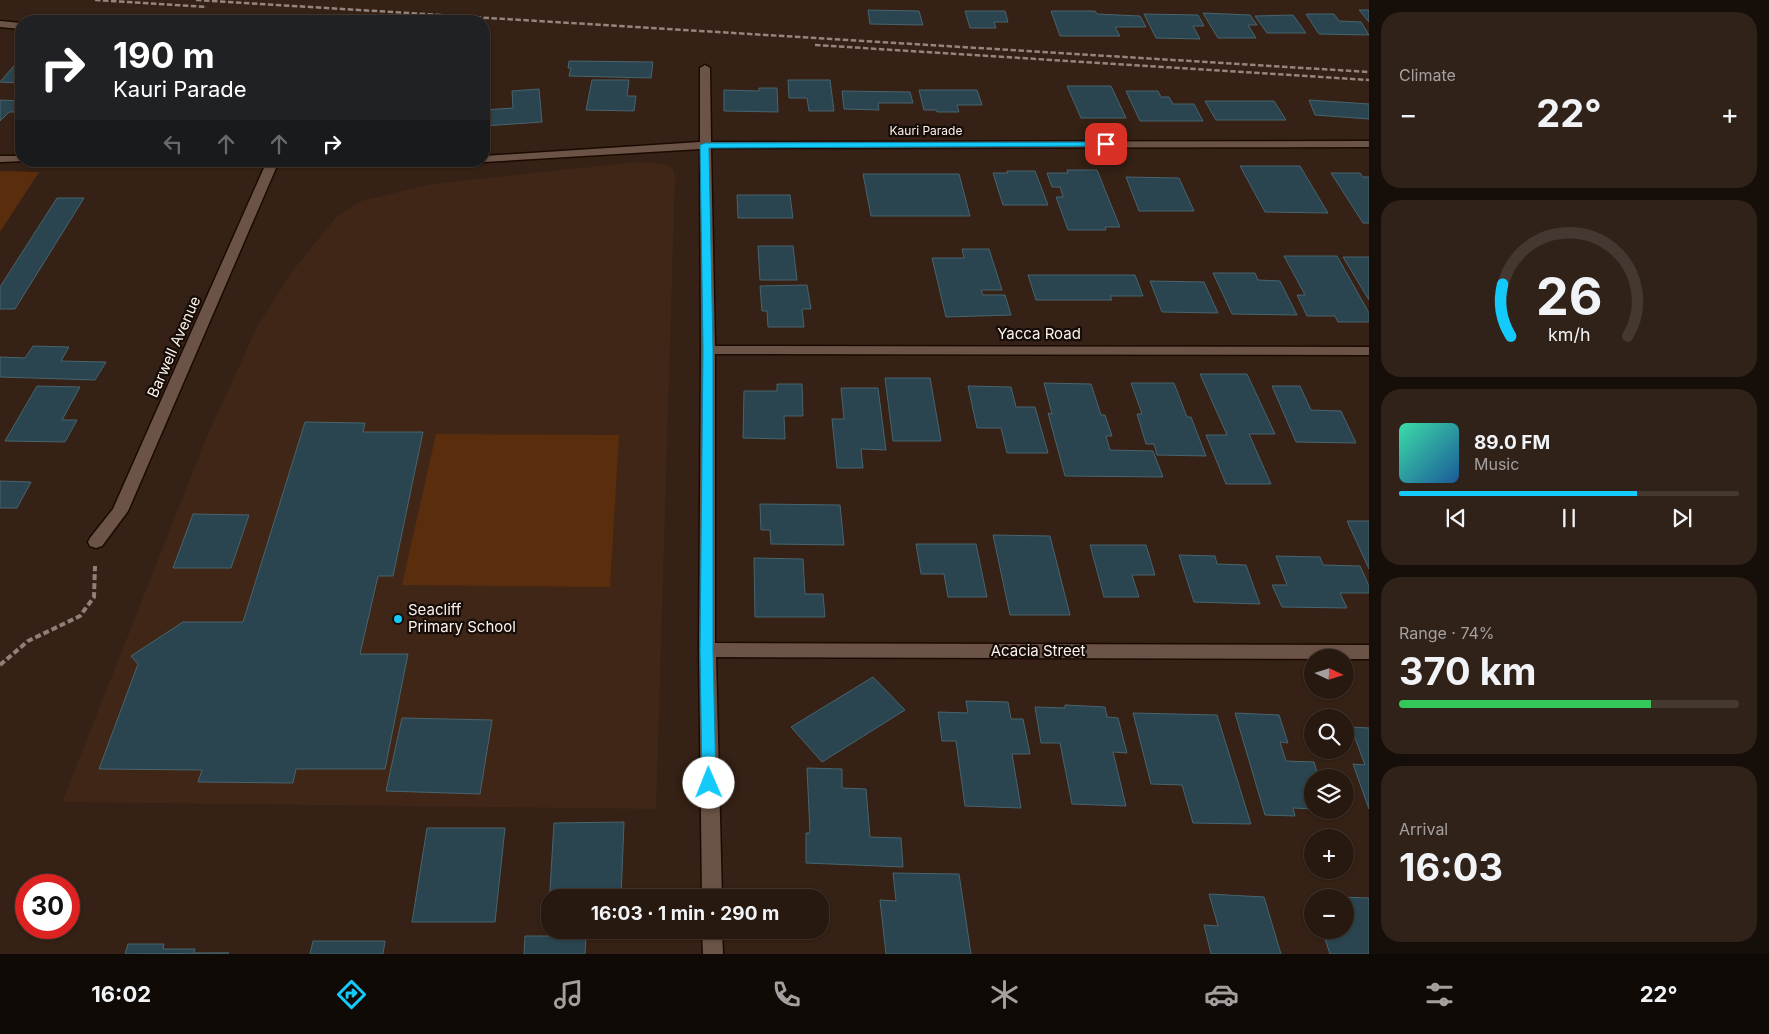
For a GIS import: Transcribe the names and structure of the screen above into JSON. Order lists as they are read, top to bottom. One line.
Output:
{"streets":{"street":["Kauri Parade","Yacca Road","Barwell Avenue","Acacia Street"]},"places":["Seacliff Primary School"],"north":"right","page":{"tile":["Climate",["Range · 74%","370 km"],["Arrival","16:03"]],"turn":["190 m","Kauri Parade"],"heat":["−","22°","+"],"song":["89.0 FM","Music"],"map_buttons":["+","−"],"limit":"30","trip":"16:03 · 1 min · 290 m","tabs":["16:02","22°"],"gauge":["26","km/h"]}}
